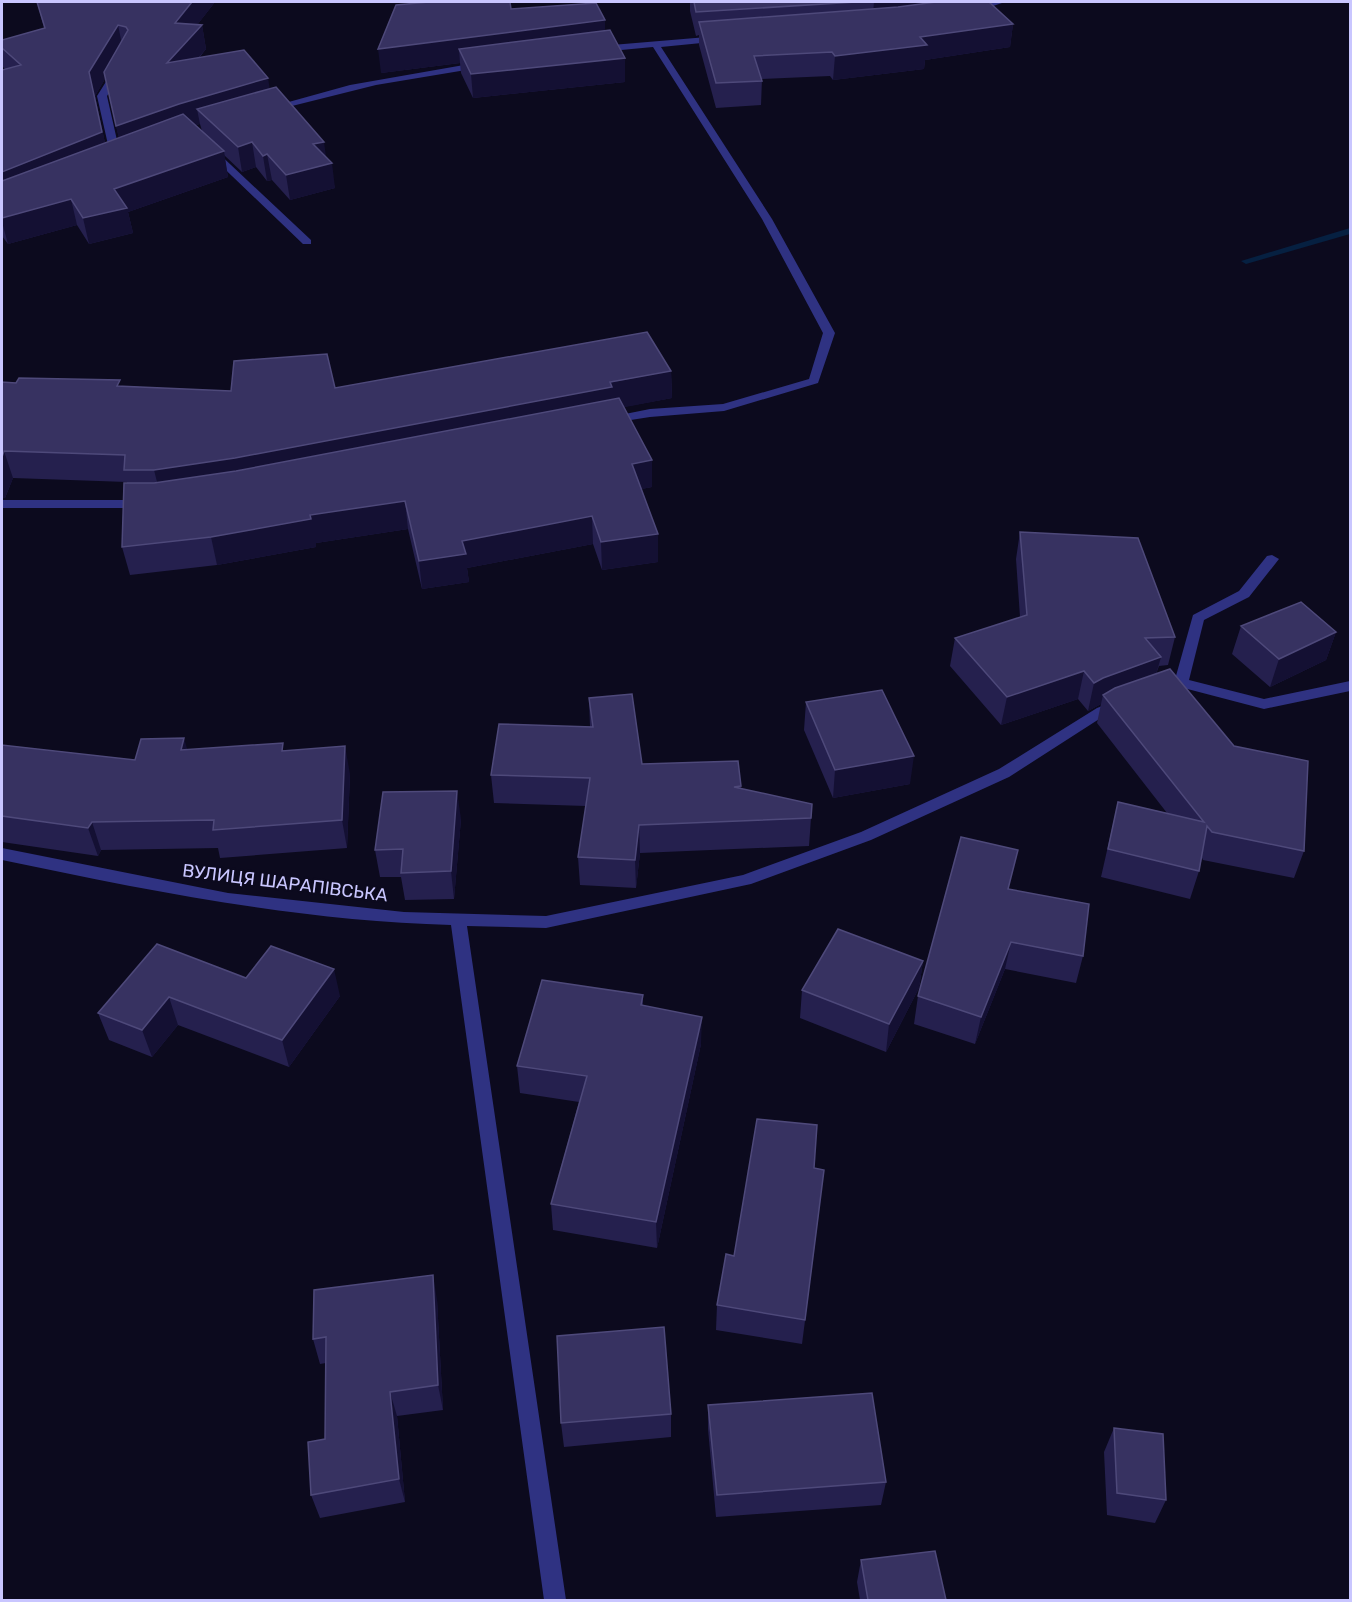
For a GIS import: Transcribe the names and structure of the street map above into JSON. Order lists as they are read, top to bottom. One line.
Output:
{"streets":{"street":["ВУЛИЦЯ ШАРАПІВСЬКА"]}}
